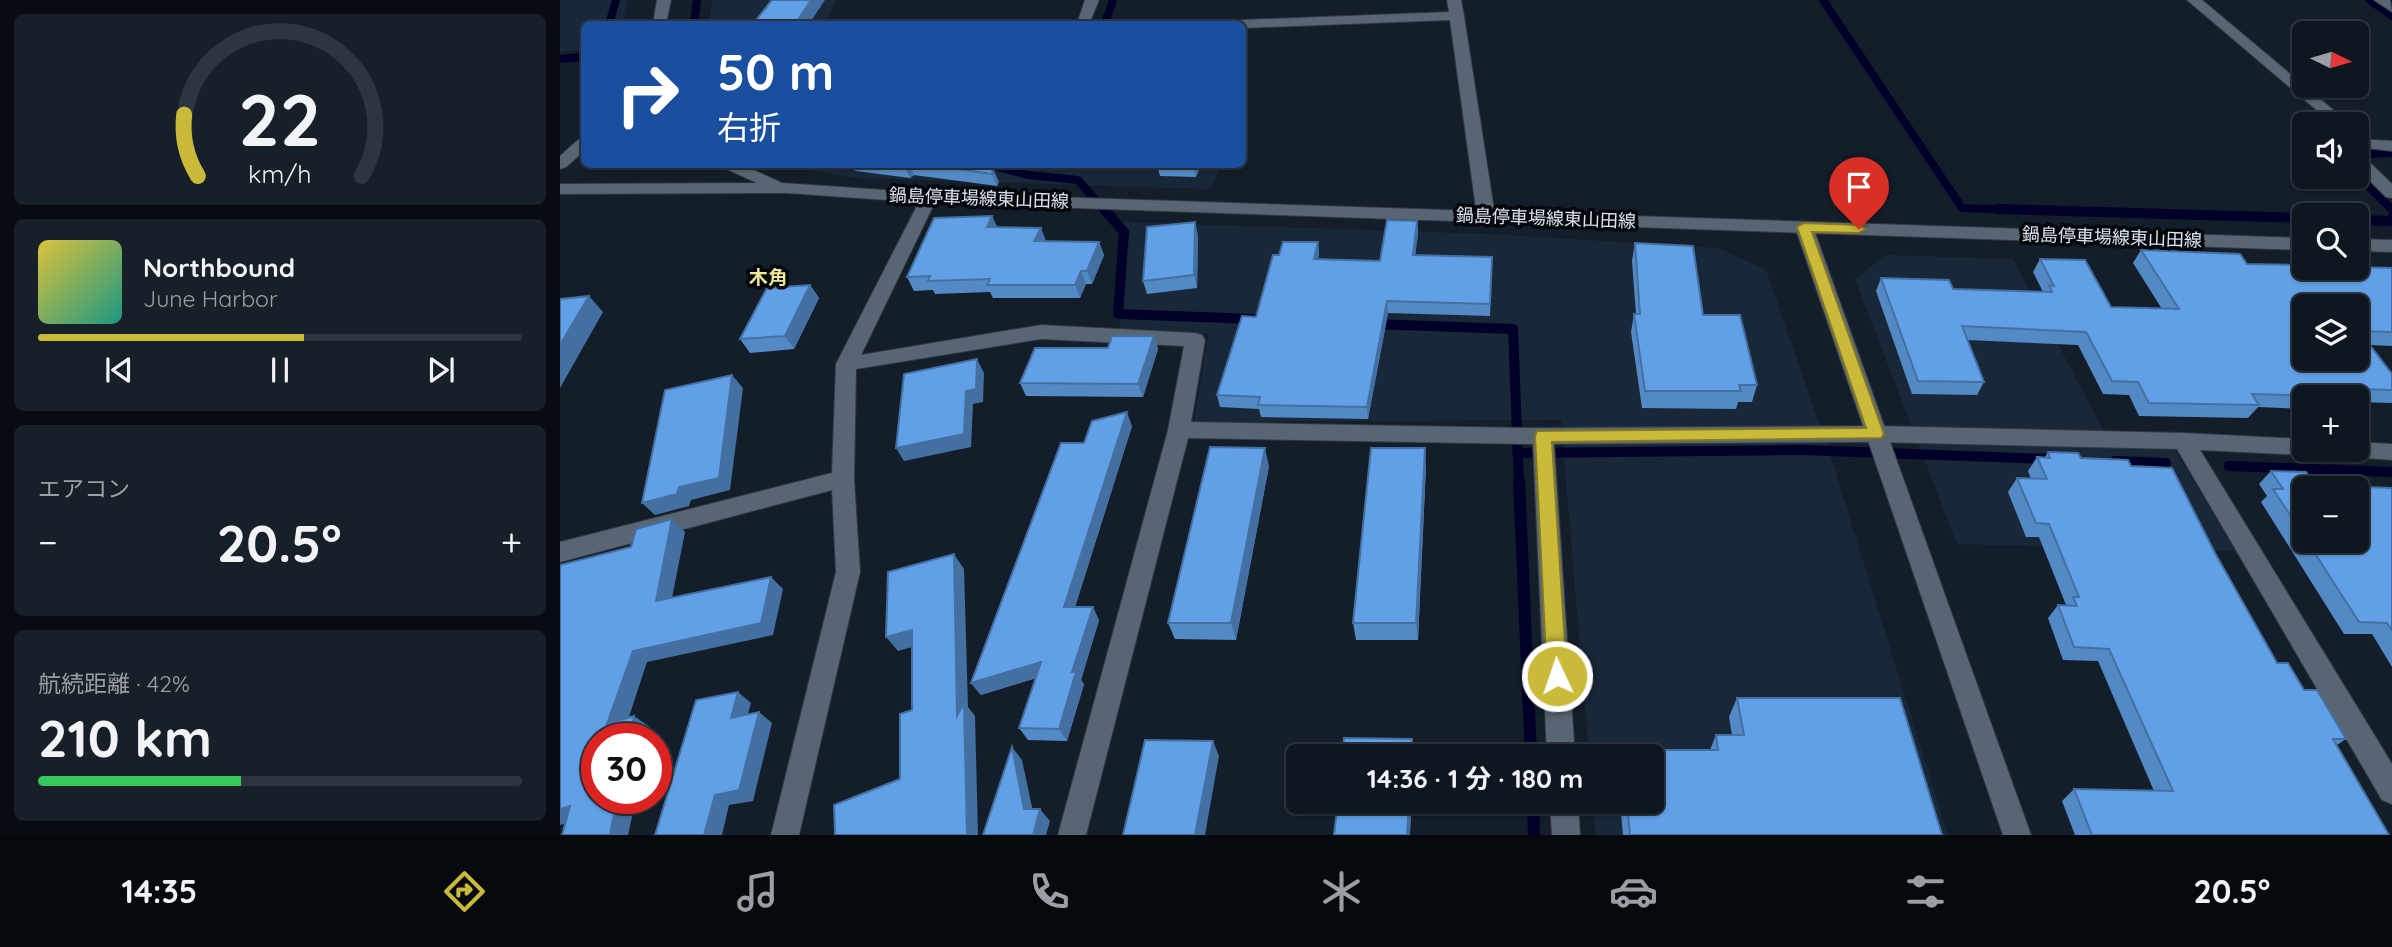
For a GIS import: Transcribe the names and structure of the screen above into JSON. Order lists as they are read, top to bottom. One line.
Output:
{"streets":{"street":["鍋島停車場線東山田線"]},"districts":["木角"],"north":"right","page":{"map_buttons":["+","−"],"turn":["50 m","右折"],"song":["Northbound","June Harbor"],"tile":["エアコン",["航続距離 · 42%","210 km"]],"heat":["−","20.5°","+"],"limit":"30","trip":"14:36 · 1 分 · 180 m","tabs":["14:35","20.5°"],"gauge":["22","km/h"]}}
